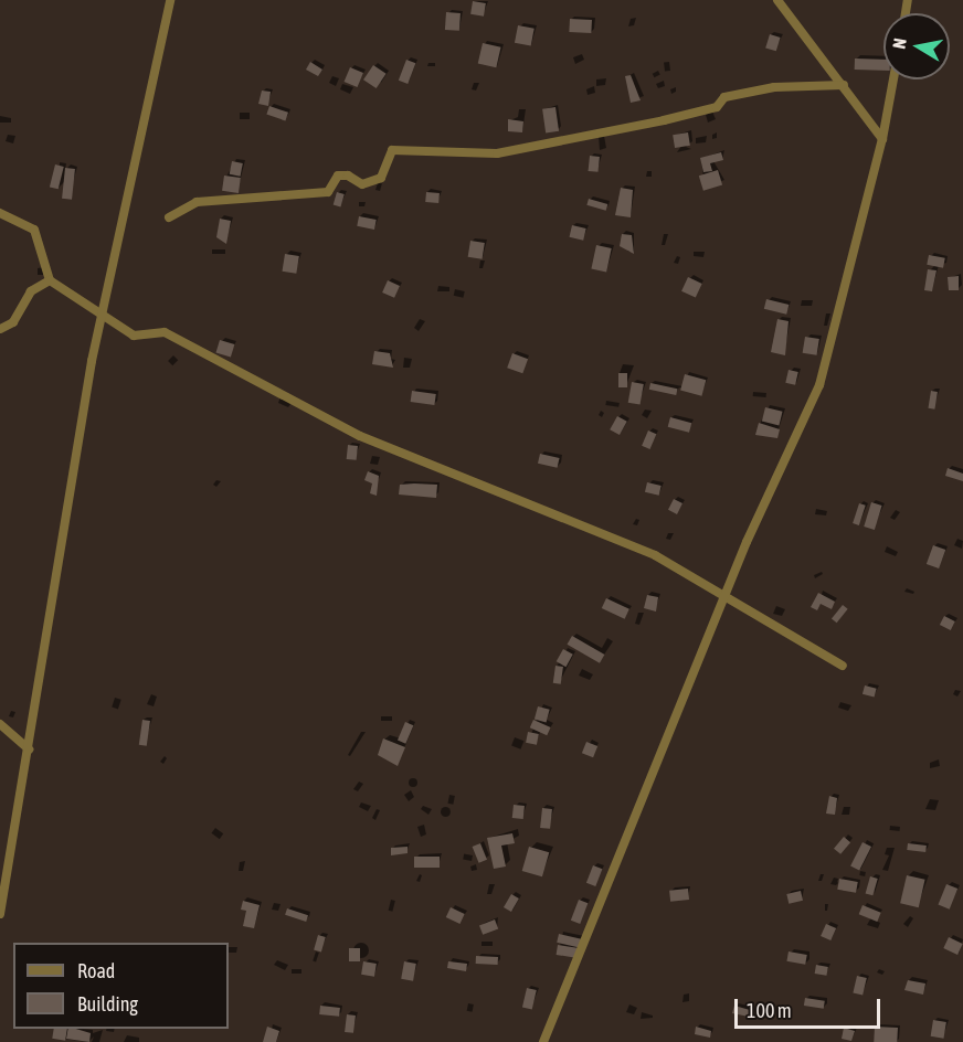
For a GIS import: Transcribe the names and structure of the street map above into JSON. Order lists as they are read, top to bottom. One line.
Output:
{"legend":["Road","Building"],"scale_bar":"100 m","north":"left"}
